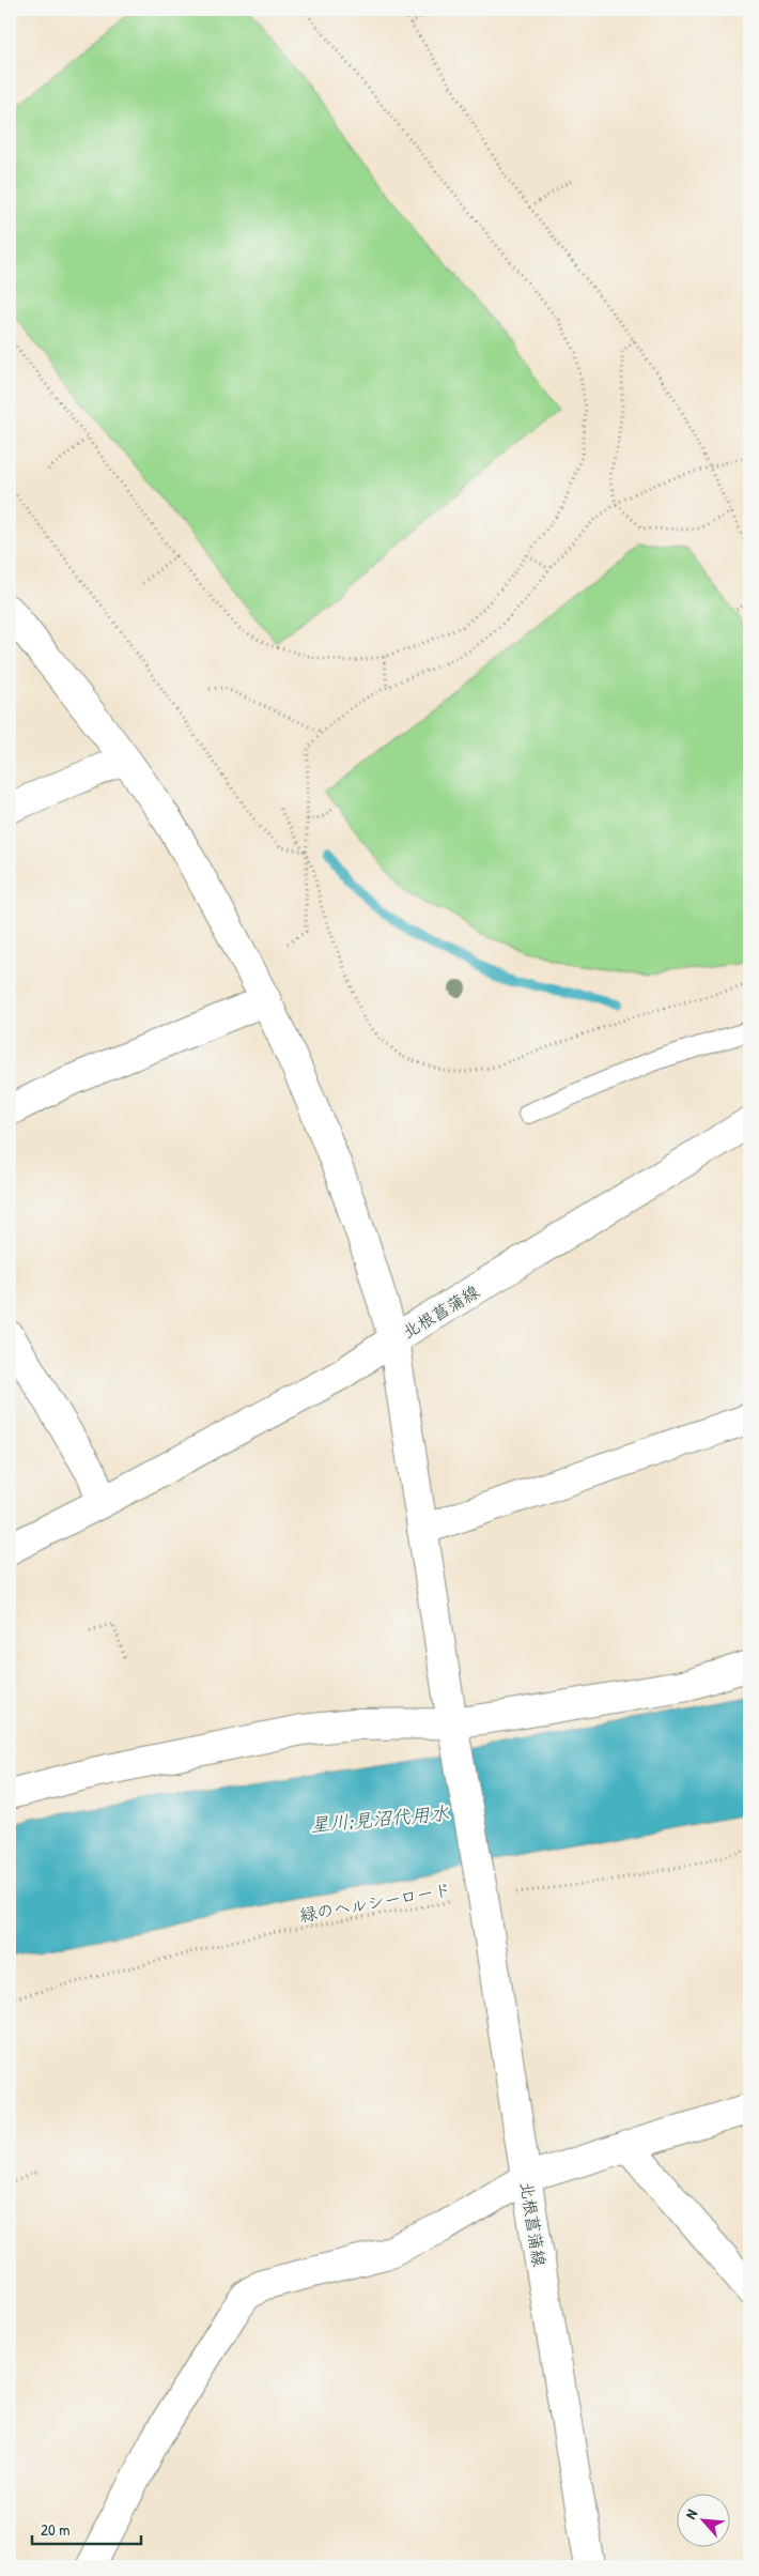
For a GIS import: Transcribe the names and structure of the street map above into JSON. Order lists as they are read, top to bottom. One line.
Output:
{"streets":{"street":["北根菖蒲線"],"path":["緑のヘルシーロード"]},"crossings":[["北根菖蒲線","緑のヘルシーロード"]],"water":["星川;見沼代用水"],"scale_bar":"20 m","north":"top left"}
